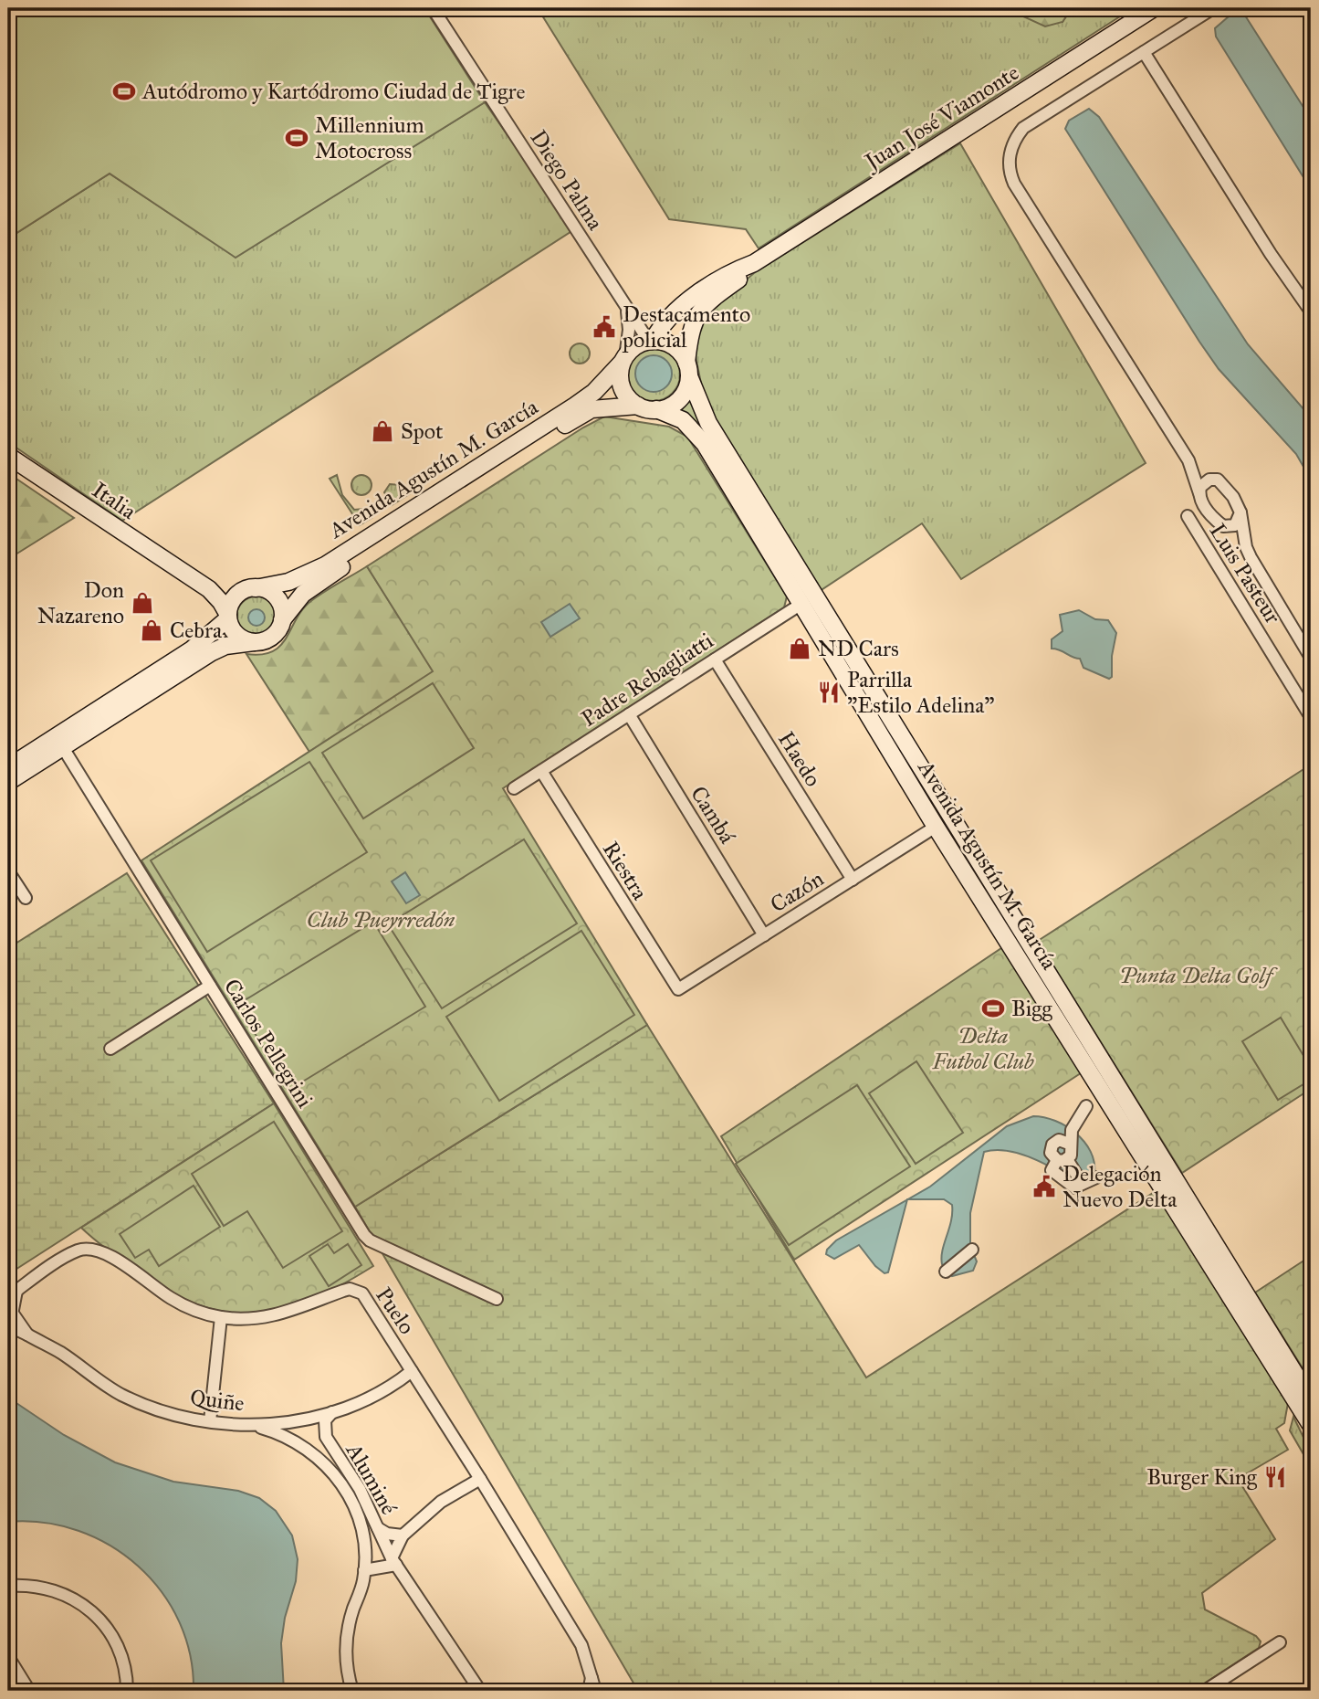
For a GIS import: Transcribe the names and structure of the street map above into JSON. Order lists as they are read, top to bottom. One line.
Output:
{"streets":{"main road":["Juan José Viamonte","Avenida Agustín M. García","Italia"],"street":["Diego Palma","Luis Pasteur","Padre Rebagliatti","Haedo","Cambá","Riestra","Cazón","Carlos Pellegrini","Puelo","Quiñe","Aluminé"]},"crossings":[["Juan José Viamonte","Diego Palma"],["Juan José Viamonte","Avenida Agustín M. García"],["Diego Palma","Avenida Agustín M. García"],["Avenida Agustín M. García","Italia"],["Avenida Agustín M. García","Padre Rebagliatti"],["Avenida Agustín M. García","Cazón"],["Padre Rebagliatti","Haedo"],["Padre Rebagliatti","Cambá"],["Padre Rebagliatti","Riestra"],["Haedo","Cazón"],["Cambá","Cazón"],["Riestra","Cazón"],["Puelo","Quiñe"],["Quiñe","Aluminé"]],"parks":["Club Pueyrredón","Punta Delta Golf","Delta Futbol Club"],"places":{"sports":["Autódromo y Kartódromo Ciudad de Tigre","Millennium Motocross","Bigg"],"public building":["Destacamento policial","Delegación Nuevo Delta"],"shop":["Spot","Don Nazareno","Cebra","ND Cars"],"restaurant":["Parrilla \"Estilo Adelina\"","Burger King"]}}
